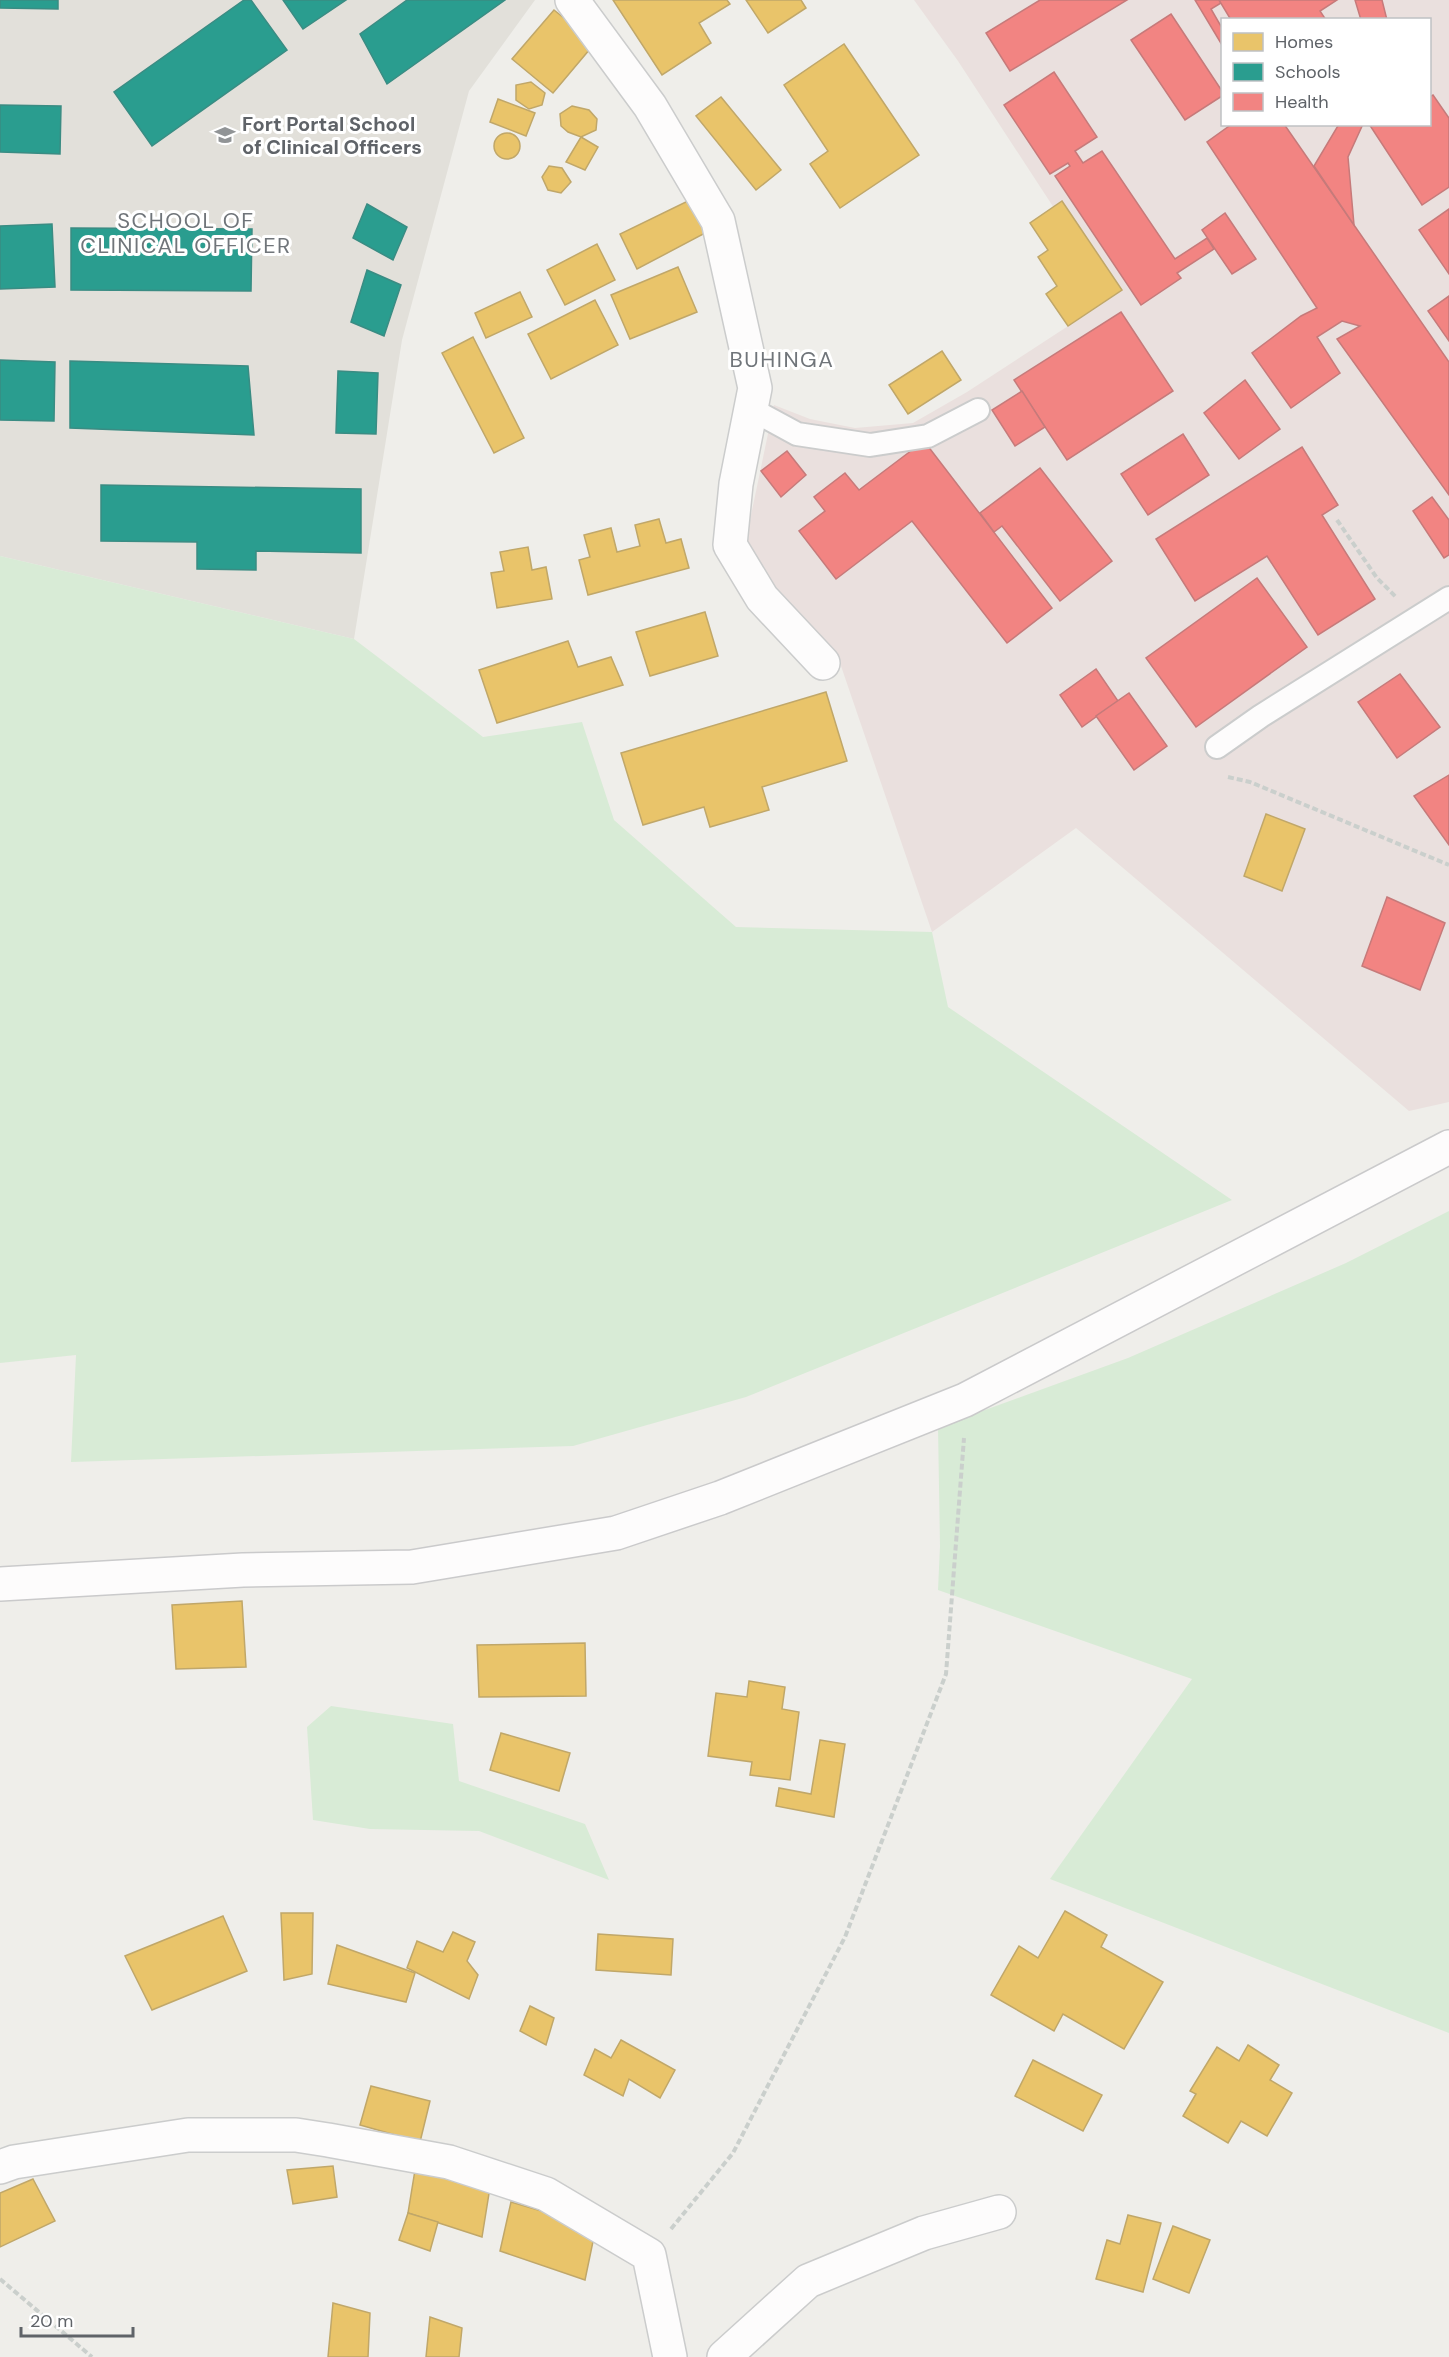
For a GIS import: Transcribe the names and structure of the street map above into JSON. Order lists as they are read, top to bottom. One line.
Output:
{"districts":["SCHOOL OF CLINICAL OFFICER","BUHINGA"],"places":{"school or university":["Fort Portal School of Clinical Officers"]},"legend":["Homes","Schools","Health"],"scale_bar":"20 m"}
